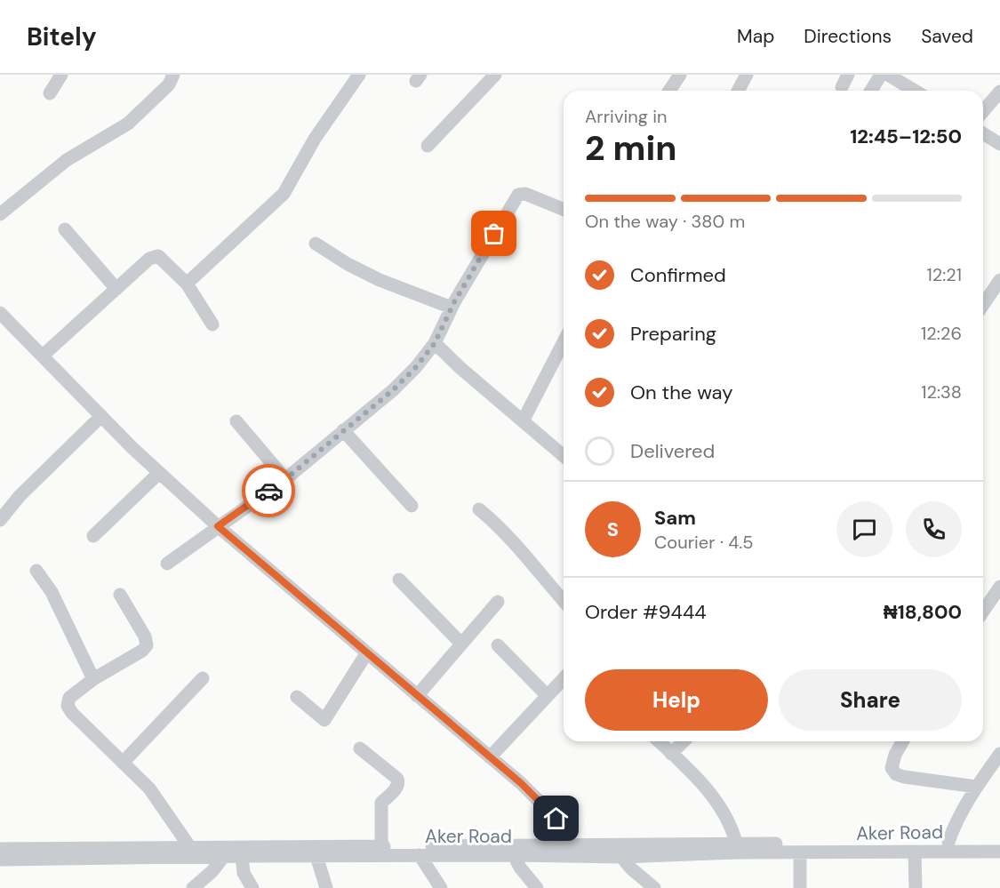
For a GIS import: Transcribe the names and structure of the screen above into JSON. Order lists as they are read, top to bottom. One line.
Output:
{"streets":{"street":["Aker Road"]},"page":{"header":"Bitely","nav":["Map","Directions","Saved"],"heading":["2 min","Arriving in","12:45–12:50"],"panel":["Sam","Courier · 4.5","Order #9444","₦18,800"],"bar":"On the way · 380 m","list":[["Confirmed","12:21"],["Preparing","12:26"],["On the way","12:38"],"Delivered"],"round":"S","buttons":["Help","Share"]}}
